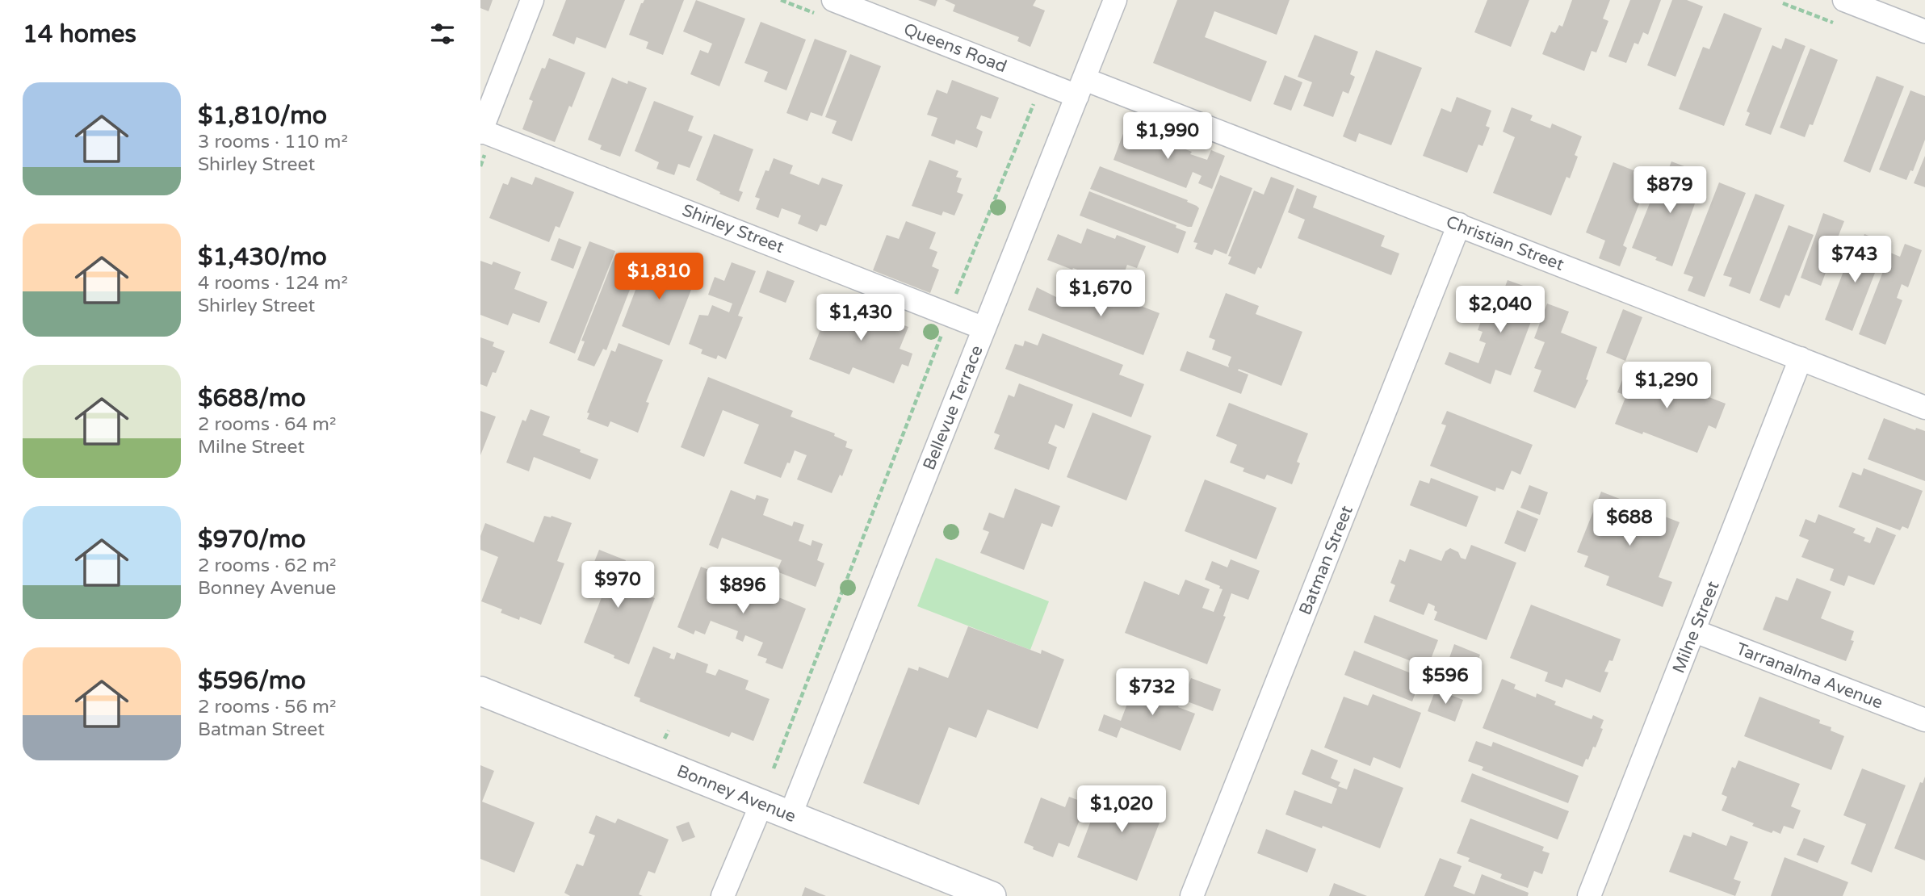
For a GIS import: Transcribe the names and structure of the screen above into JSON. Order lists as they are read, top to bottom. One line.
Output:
{"streets":{"street":["Queens Road","Shirley Street","Christian Street","Bellevue Terrace","Batman Street","Milne Street","Tarranalma Avenue","Bonney Avenue"]},"crossings":[["Queens Road","Christian Street"],["Queens Road","Bellevue Terrace"],["Shirley Street","Bellevue Terrace"],["Christian Street","Bellevue Terrace"],["Christian Street","Batman Street"],["Christian Street","Milne Street"],["Bellevue Terrace","Bonney Avenue"],["Milne Street","Tarranalma Avenue"]],"page":{"heading":"14 homes","list":[{"name":"$1,810/mo","note":"3 rooms · 110 m² · Shirley Street"},{"name":"$1,430/mo","note":"4 rooms · 124 m² · Shirley Street"},{"name":"$688/mo","note":"2 rooms · 64 m² · Milne Street"},{"name":"$970/mo","note":"2 rooms · 62 m² · Bonney Avenue"},{"name":"$596/mo","note":"2 rooms · 56 m² · Batman Street"}],"price":["$1,990","$879","$743","$1,810","$1,670","$2,040","$1,430","$1,290","$688","$970","$896","$596","$732","$1,020"]}}
